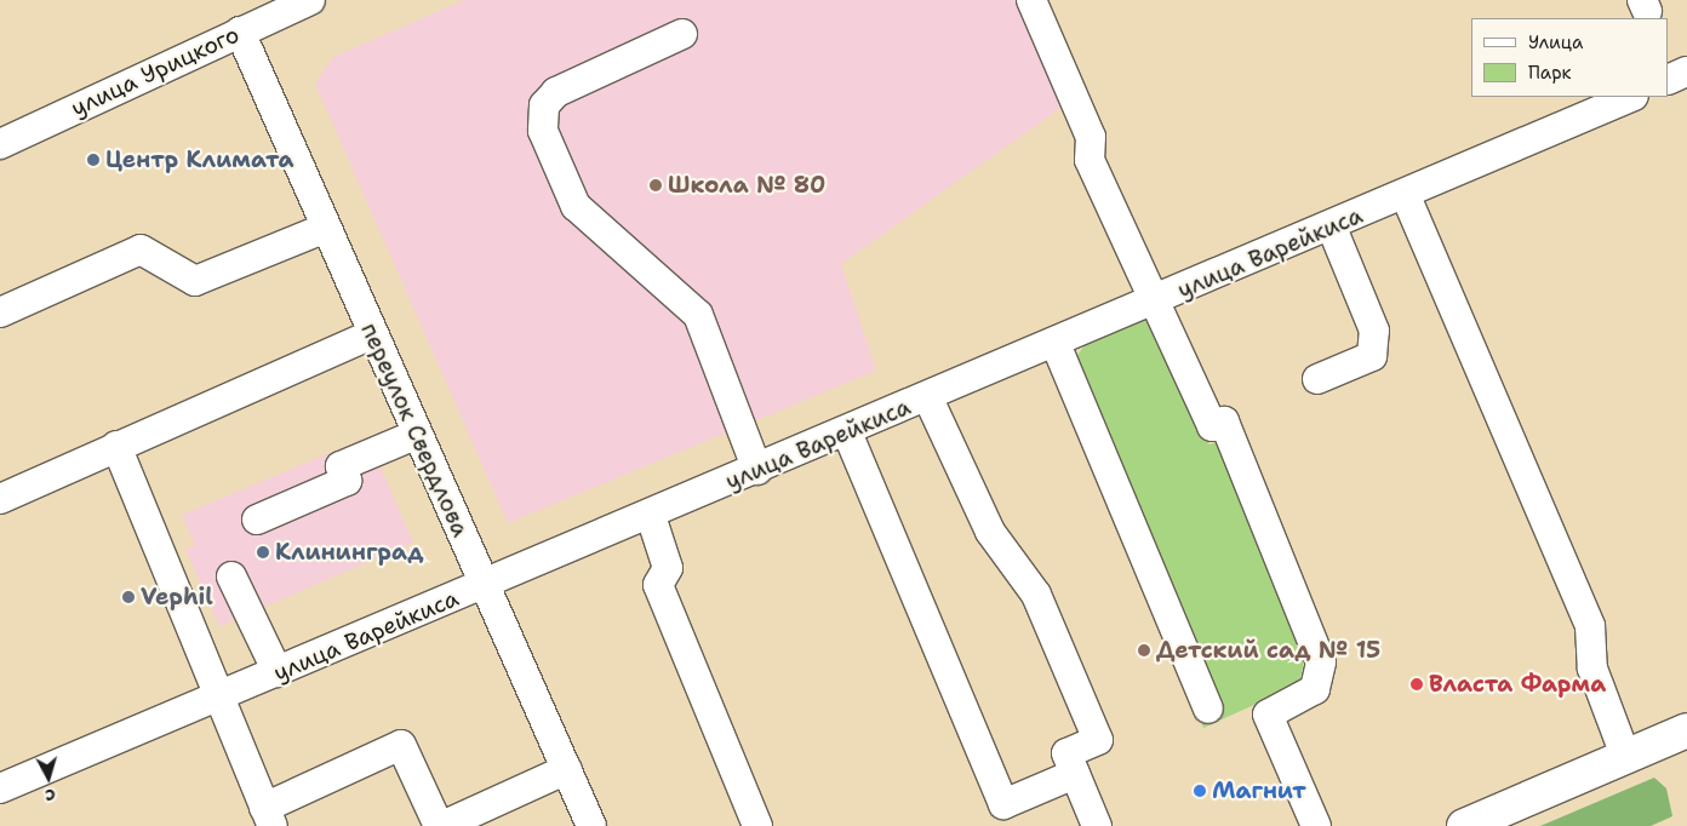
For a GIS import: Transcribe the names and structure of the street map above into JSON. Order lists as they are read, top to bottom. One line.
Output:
{"streets":{"street":["улица Урицкого","улица Варейкиса","переулок Свердлова"]},"crossings":[["улица Урицкого","переулок Свердлова"],["улица Варейкиса","переулок Свердлова"]],"places":["Центр Климата","Школа № 80","Клининград","Vephil","Детский сад № 15","Власта Фарма","Магнит"],"legend":["Улица","Парк"],"north":"bottom"}
